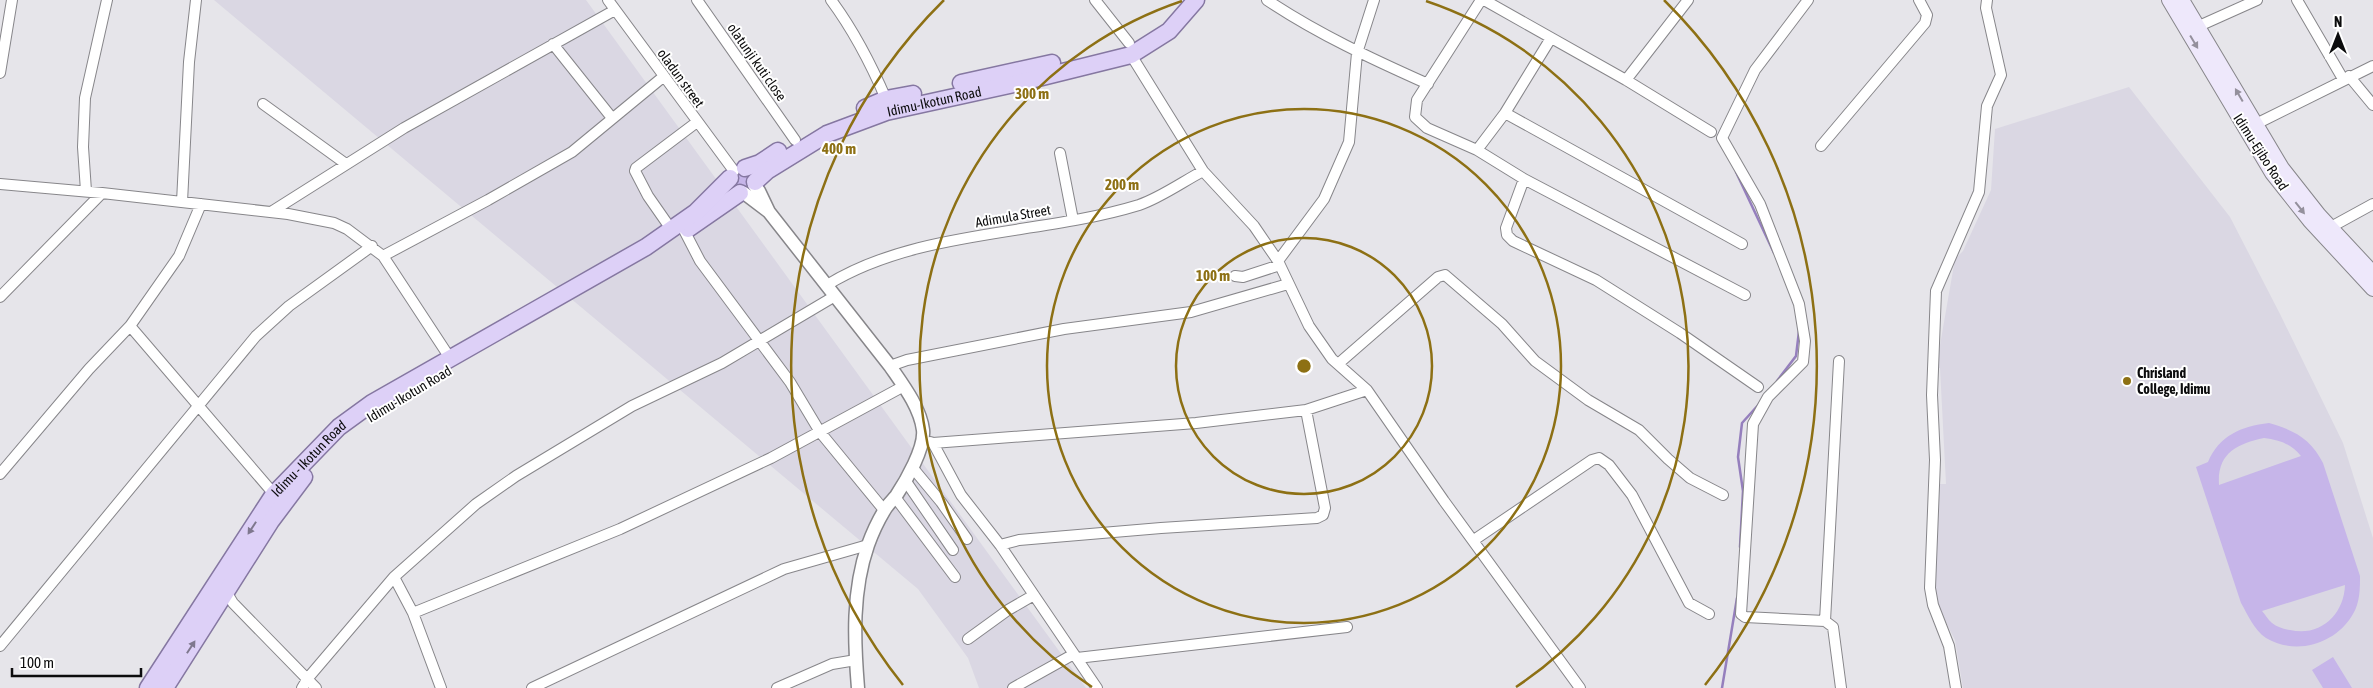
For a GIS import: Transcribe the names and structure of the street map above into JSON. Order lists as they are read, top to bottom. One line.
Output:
{"streets":{"main road":["Idimu-Ikotun Road","Idimu-Ejibo Road","Idimu - Ikotun Road"],"street":["olatunji kuti close","oladun street","Adimula Street"]},"crossings":[["olatunji kuti close","Idimu-Ikotun Road"],["oladun street","Idimu-Ikotun Road"],["Idimu-Ikotun Road","Idimu - Ikotun Road"]],"places":["Chrisland College, Idimu"],"scale_bar":"100 m","north":"top","rings":["300 m","400 m","200 m","100 m"]}
